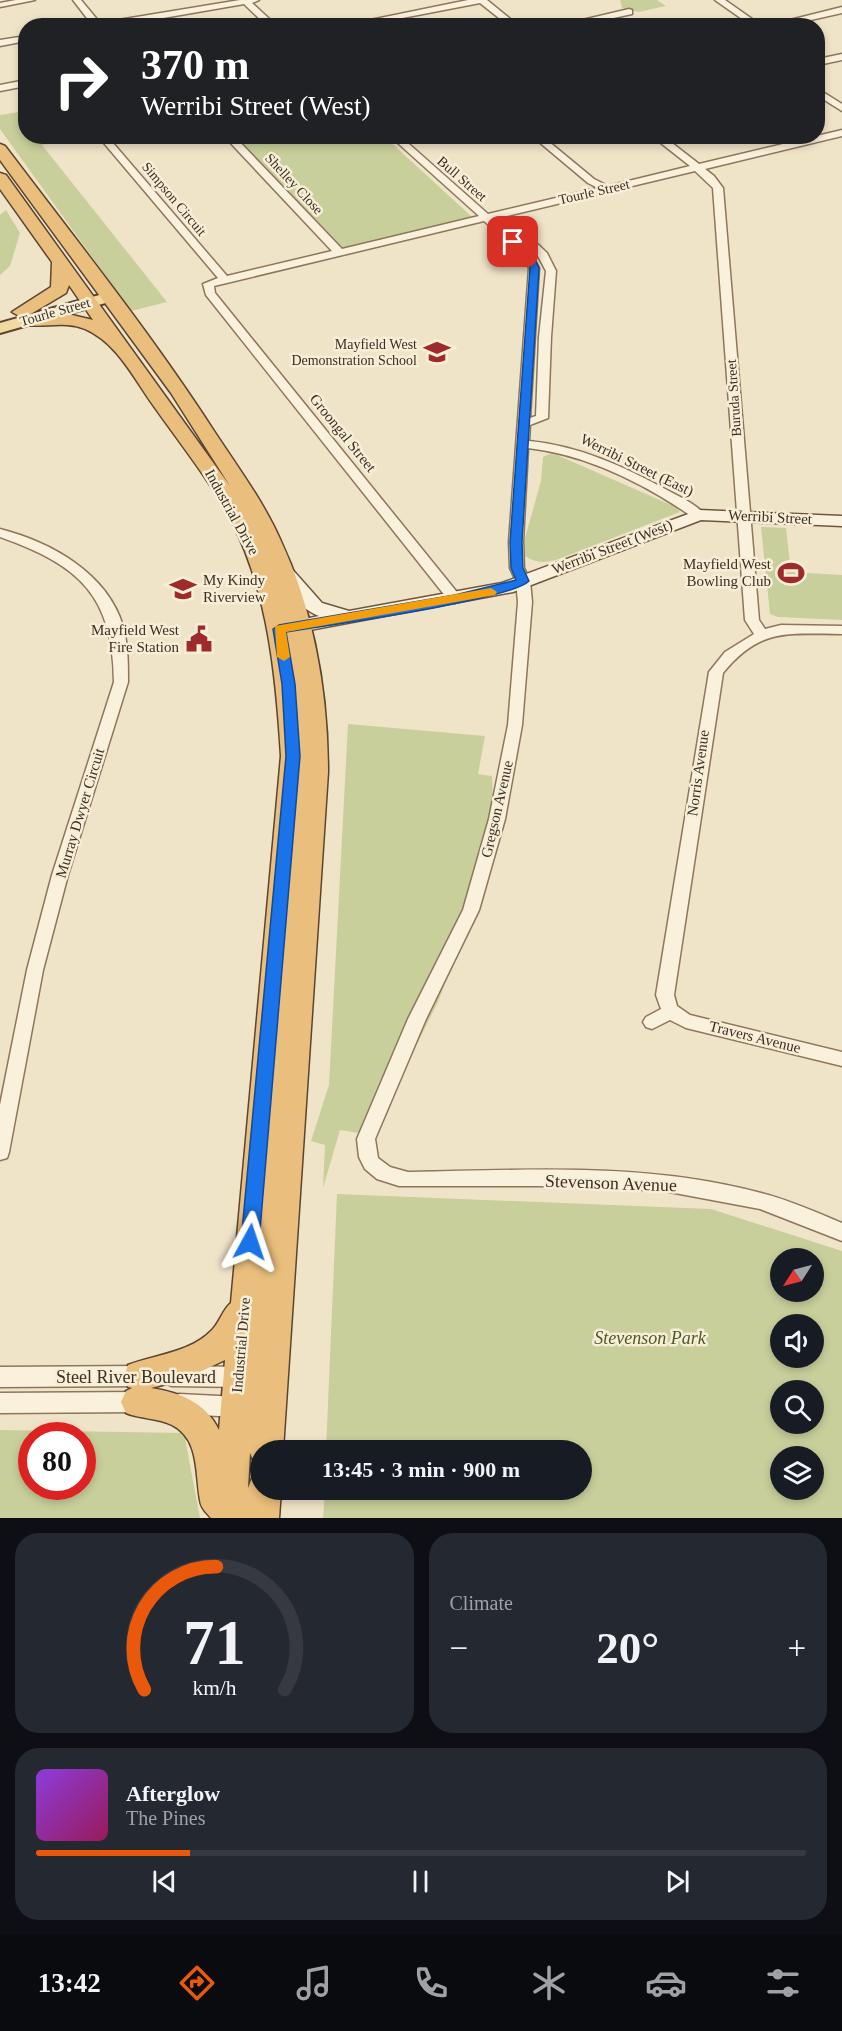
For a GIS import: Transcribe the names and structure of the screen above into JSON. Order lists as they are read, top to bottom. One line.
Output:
{"streets":{"highway":["Industrial Drive"],"main road":["Tourle Street","Werribi Street","Werribi Street (West)"],"street":["Bull Street","Shelley Close","Simpson Circuit","Buruda Street","Groongal Street","Werribi Street (East)","Norris Avenue","Gregson Avenue","Murray Dwyer Circuit","Travers Avenue","Stevenson Avenue","Steel River Boulevard"]},"crossings":[["Bull Street","Tourle Street"],["Bull Street","Gregson Avenue"],["Shelley Close","Tourle Street"],["Tourle Street","Simpson Circuit"],["Tourle Street","Buruda Street"],["Tourle Street","Groongal Street"],["Tourle Street","Industrial Drive"],["Tourle Street","Gregson Avenue"],["Buruda Street","Werribi Street"],["Buruda Street","Norris Avenue"],["Groongal Street","Werribi Street (West)"],["Werribi Street (East)","Werribi Street"],["Werribi Street (East)","Werribi Street (West)"],["Werribi Street (East)","Gregson Avenue"],["Industrial Drive","Werribi Street (West)"],["Industrial Drive","Steel River Boulevard"],["Werribi Street","Werribi Street (West)"],["Werribi Street (West)","Gregson Avenue"],["Norris Avenue","Travers Avenue"],["Gregson Avenue","Stevenson Avenue"]],"parks":["Stevenson Park"],"places":{"school or university":["Mayfield West Demonstration School","My Kindy Riverview"],"sports":["Mayfield West Bowling Club"],"public building":["Mayfield West Fire Station"]},"north":"bottom left","page":{"turn":["370 m","Werribi Street (West)"],"limit":"80","trip":"13:45 · 3 min · 900 m","tile":"Climate","heat":["−","20°","+"],"song":["Afterglow","The Pines"],"tabs":"13:42","gauge":["71","km/h"]}}
